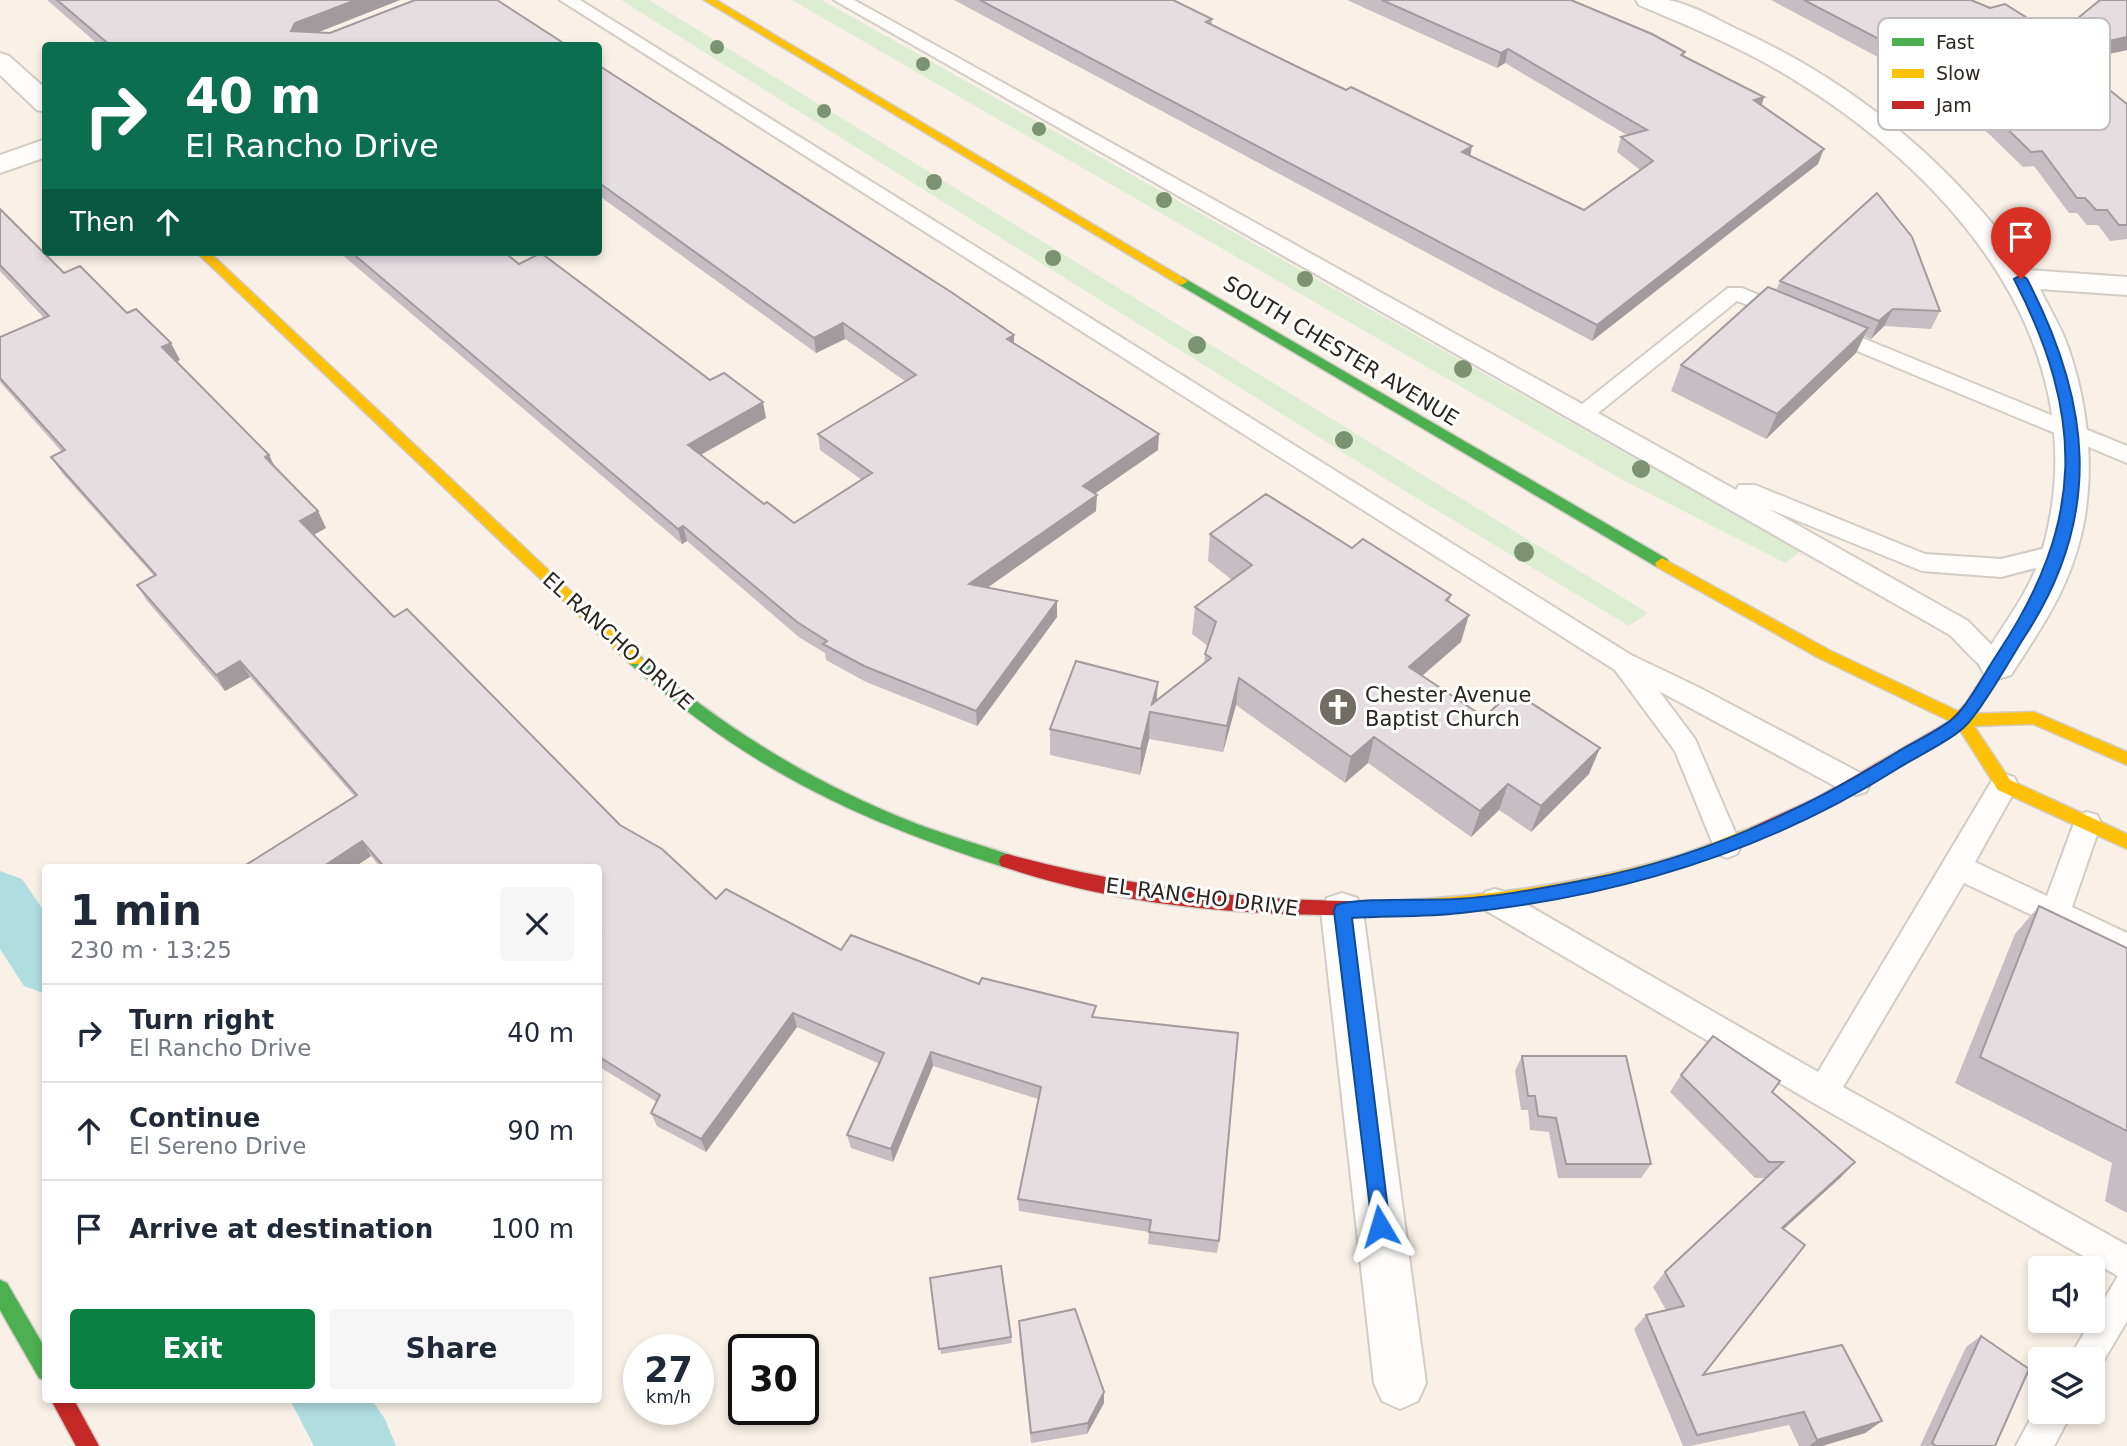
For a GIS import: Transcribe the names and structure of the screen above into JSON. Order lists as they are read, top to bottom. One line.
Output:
{"streets":{"street":["SOUTH CHESTER AVENUE","EL RANCHO DRIVE"]},"crossings":[["SOUTH CHESTER AVENUE","EL RANCHO DRIVE"]],"places":{"church":["Chester Avenue Baptist Church"]},"legend":["Fast","Slow","Jam"],"page":{"turn":["40 m","El Rancho Drive"],"then":"Then","heading":["1 min","230 m · 13:25"],"list":[{"name":"Turn right","note":"El Rancho Drive","value":"40 m"},{"name":"Continue","note":"El Sereno Drive","value":"90 m"},{"name":"Arrive at destination","value":"100 m"}],"buttons":["Exit","Share"],"speed":"27 km/h","limit":"30"}}
